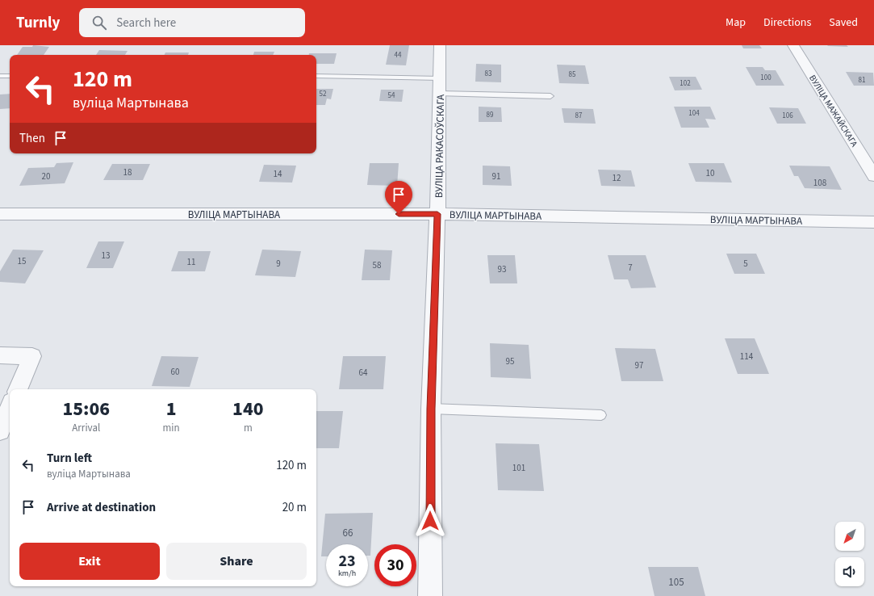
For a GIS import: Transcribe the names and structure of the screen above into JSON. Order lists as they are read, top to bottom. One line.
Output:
{"streets":{"street":["ВУЛІЦА МАЖАЙСКАГА","ВУЛІЦА РАКАСОЎСКАГА","ВУЛІЦА МАРТЫНАВА"]},"crossings":[["ВУЛІЦА РАКАСОЎСКАГА","ВУЛІЦА МАРТЫНАВА"]],"house_numbers":["44","83","85","100","81","102","52","54","104","89","87","106","18","10","14","20","91","12","108","13","15","11","9","5","58","7","93","114","95","97","60","64","101","66","105"],"north":"bottom left","page":{"header":"Turnly","search":"Search here","nav":["Map","Directions","Saved"],"turn":["120 m","вуліца Мартынава"],"then":"Then","eta":["15:06","Arrival","1","min","140","m"],"list":[{"name":"Turn left","note":"вуліца Мартынава","value":"120 m"},{"name":"Arrive at destination","value":"20 m"}],"buttons":["Exit","Share"],"speed":"23 km/h","limit":"30"}}
